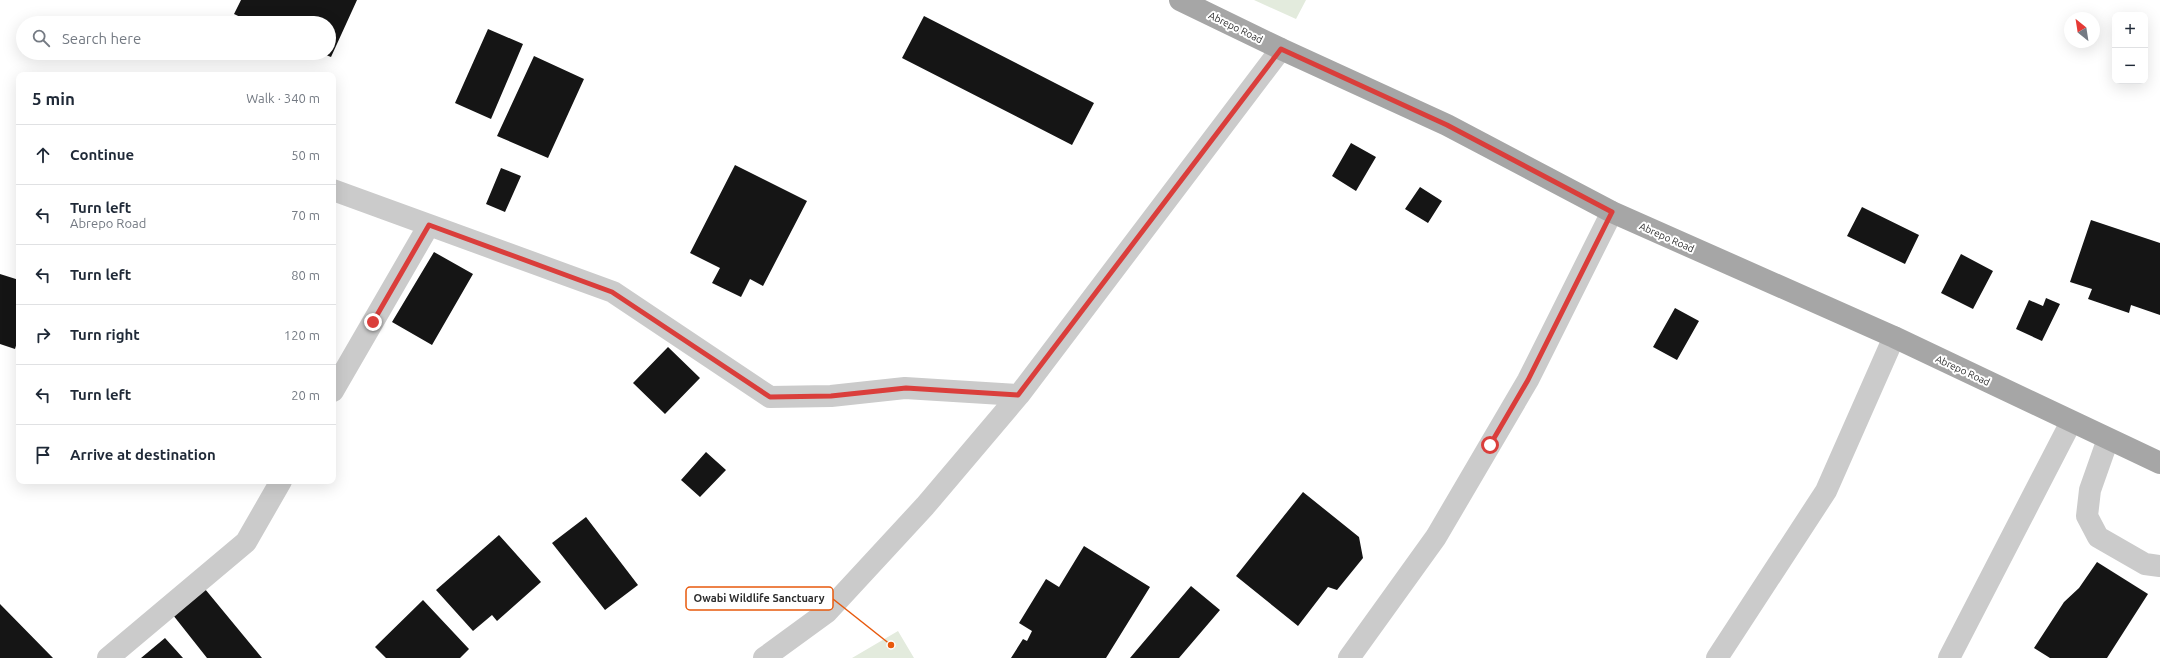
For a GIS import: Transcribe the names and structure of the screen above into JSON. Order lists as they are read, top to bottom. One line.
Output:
{"streets":{"main road":["Abrepo Road"]},"places":["Owabi Wildlife Sanctuary"],"north":"top left","page":{"map_buttons":["+","−"],"search":"Search here","heading":["5 min","Walk · 340 m"],"list":[["Continue","50 m"],["Turn left","Abrepo Road","70 m"],["Turn left","80 m"],["Turn right","120 m"],["Turn left","20 m"],"Arrive at destination"]}}
